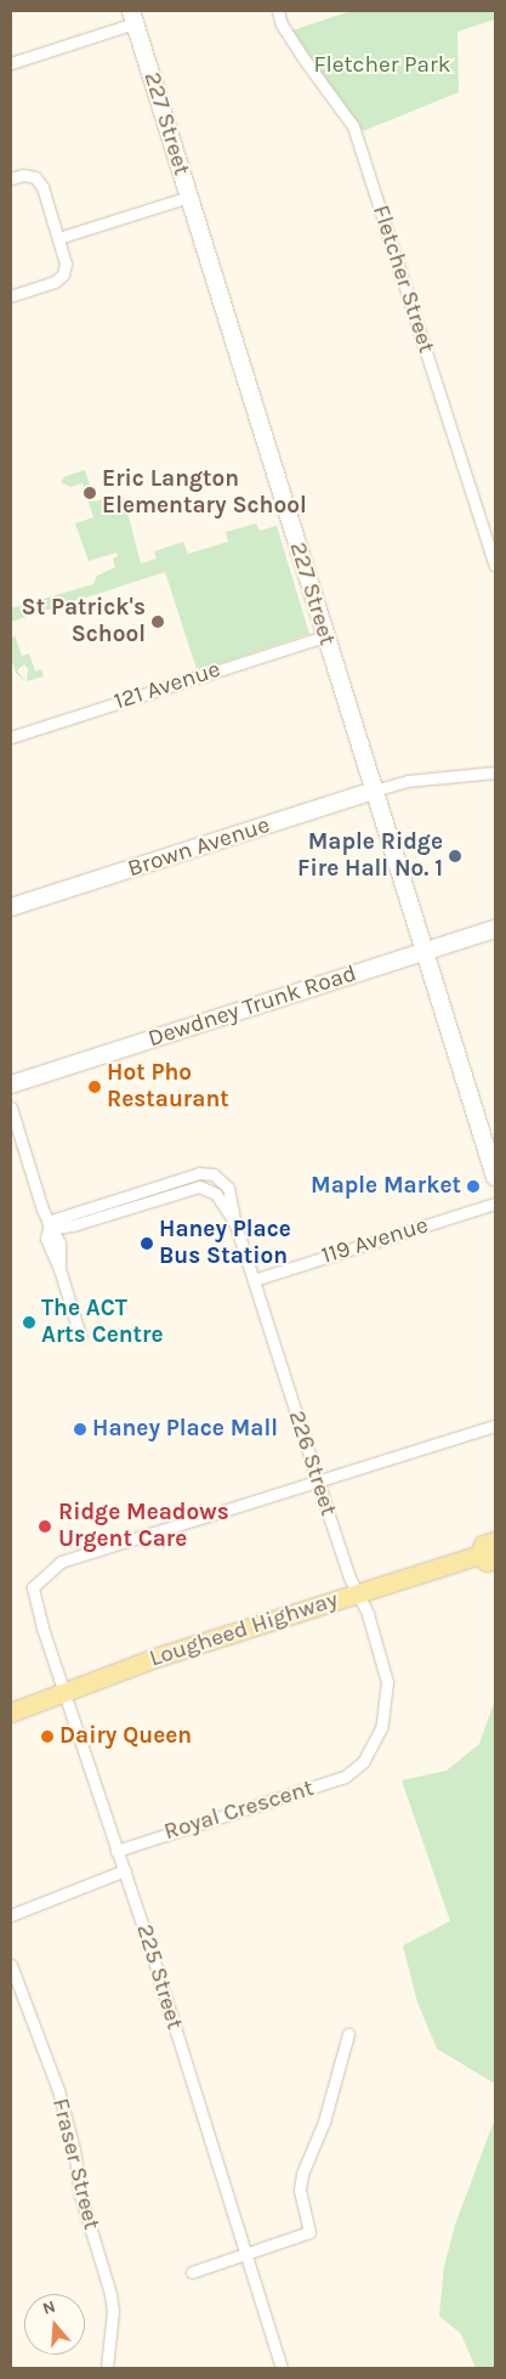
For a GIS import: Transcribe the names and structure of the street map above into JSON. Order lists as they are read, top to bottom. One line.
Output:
{"streets":{"main road":["227 Street","Brown Avenue","Dewdney Trunk Road","Lougheed Highway"],"street":["Fletcher Street","121 Avenue","119 Avenue","226 Street","Royal Crescent","225 Street","Fraser Street"]},"crossings":[["227 Street","121 Avenue"],["227 Street","Brown Avenue"],["227 Street","Dewdney Trunk Road"],["119 Avenue","226 Street"],["226 Street","Lougheed Highway"],["226 Street","Royal Crescent"],["226 Street","225 Street"],["Lougheed Highway","225 Street"],["Royal Crescent","225 Street"]],"parks":["Fletcher Park"],"places":["Eric Langton Elementary School","St Patrick's School","Maple Ridge Fire Hall No. 1","Hot Pho Restaurant","Maple Market","Haney Place Bus Station","The ACT Arts Centre","Haney Place Mall","Ridge Meadows Urgent Care","Dairy Queen"],"north":"top"}
